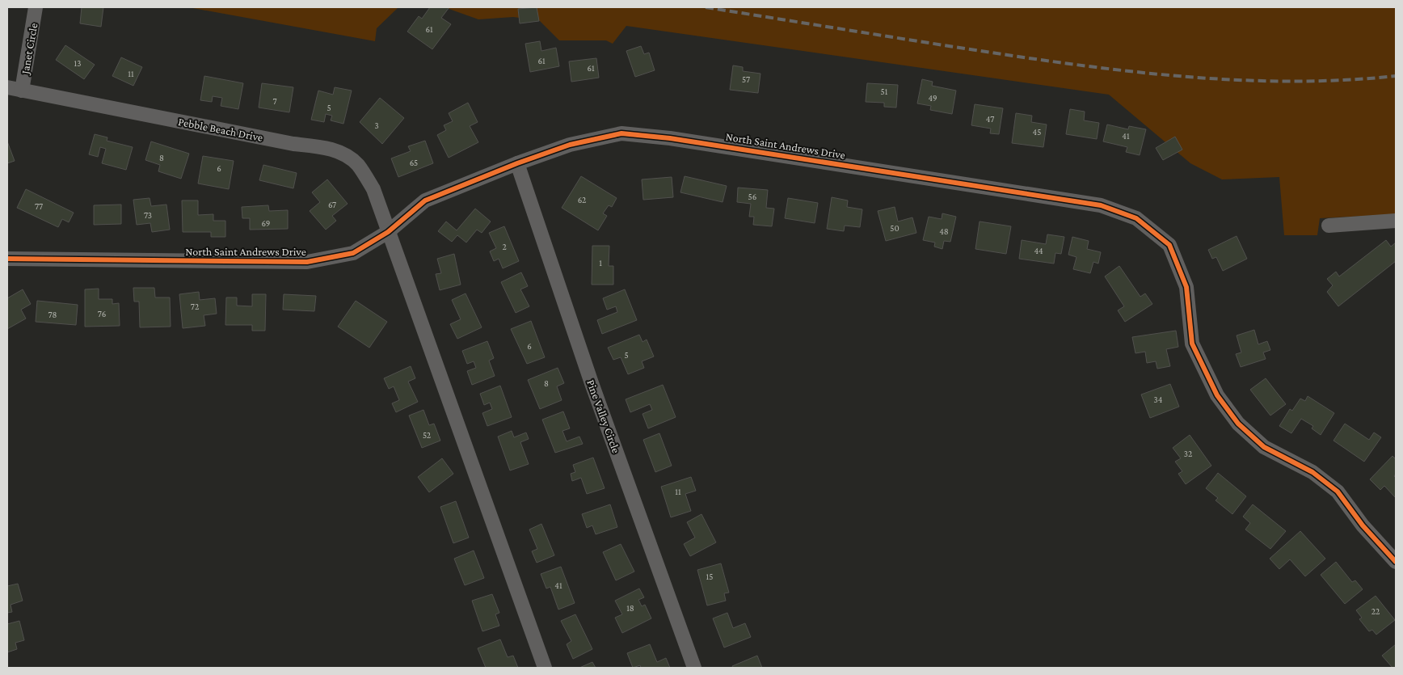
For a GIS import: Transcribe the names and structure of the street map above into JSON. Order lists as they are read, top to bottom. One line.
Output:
{"streets":{"street":["Janet Circle","Pebble Beach Drive","North Saint Andrews Drive","Pine Valley Circle"]},"crossings":[["Janet Circle","Pebble Beach Drive"],["Pebble Beach Drive","North Saint Andrews Drive"],["North Saint Andrews Drive","Pine Valley Circle"]],"house_numbers":["61","61","13","61","11","57","51","49","7","5","47","3","45","41","8","65","6","56","62","67","77","73","69","50","48","2","44","1","72","76","78","6","5","8","34","52","32","11","15","41","18","22"]}
